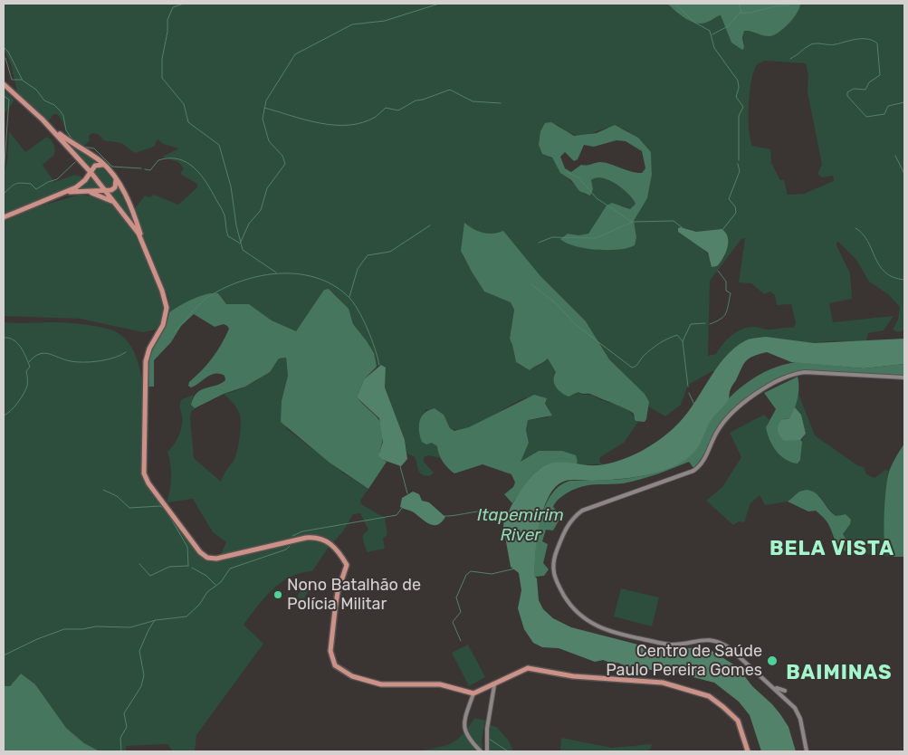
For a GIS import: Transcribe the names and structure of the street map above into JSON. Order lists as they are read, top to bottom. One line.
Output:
{"districts":["BELA VISTA","BAIMINAS"],"water":["Itapemirim River"],"places":["Nono Batalhão de Polícia Militar","Centro de Saúde Paulo Pereira Gomes"]}
